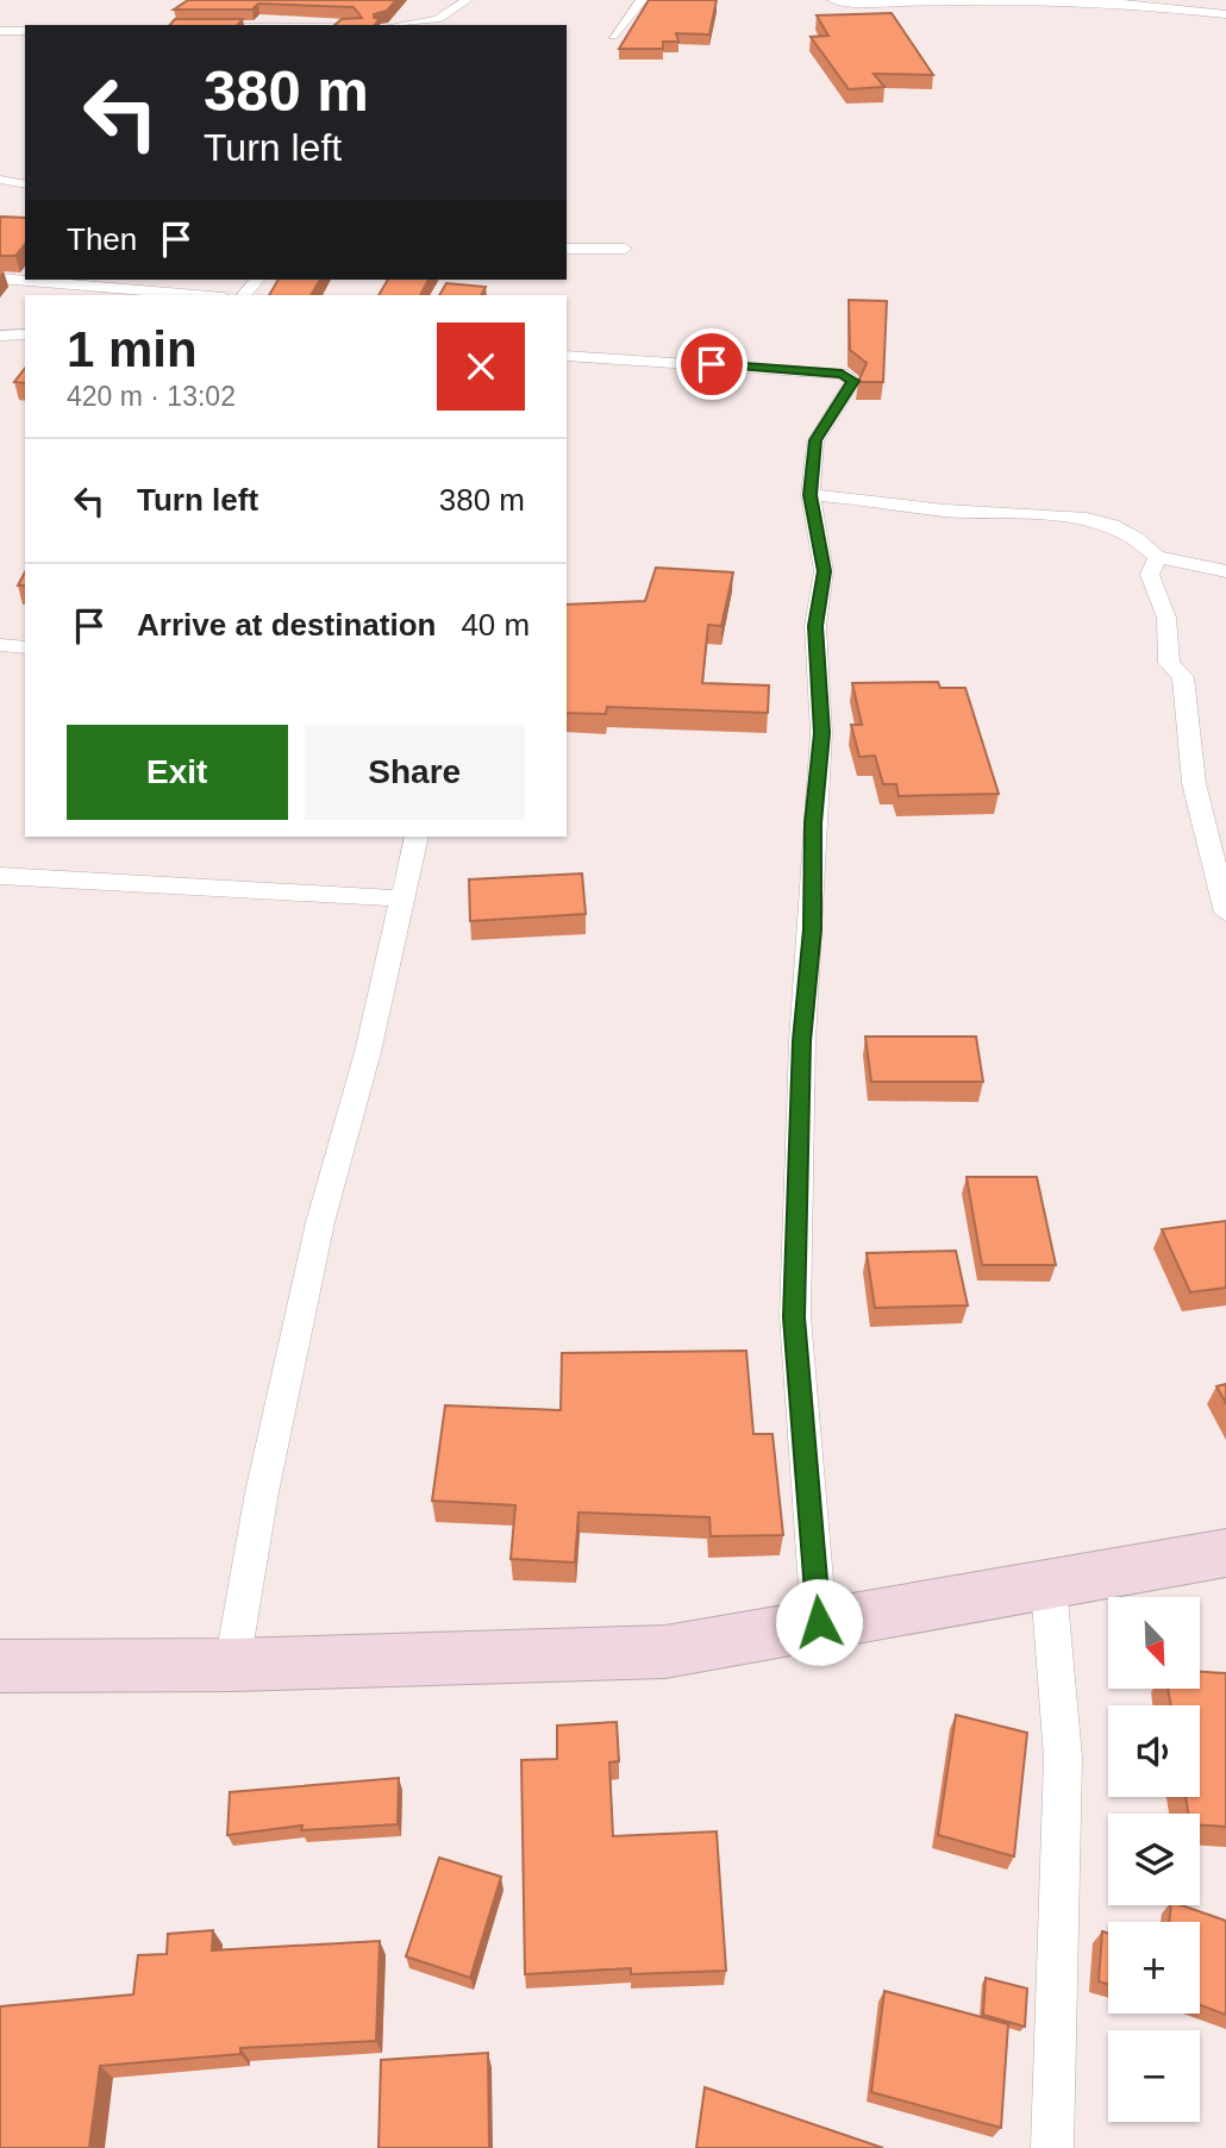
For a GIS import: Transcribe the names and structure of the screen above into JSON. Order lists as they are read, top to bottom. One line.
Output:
{"north":"bottom right","page":{"turn":["380 m","Turn left"],"then":"Then","heading":["1 min","420 m · 13:02"],"list":[{"name":"Turn left","value":"380 m"},{"name":"Arrive at destination","value":"40 m"}],"buttons":["Exit","Share"],"map_buttons":["+","−"]}}
